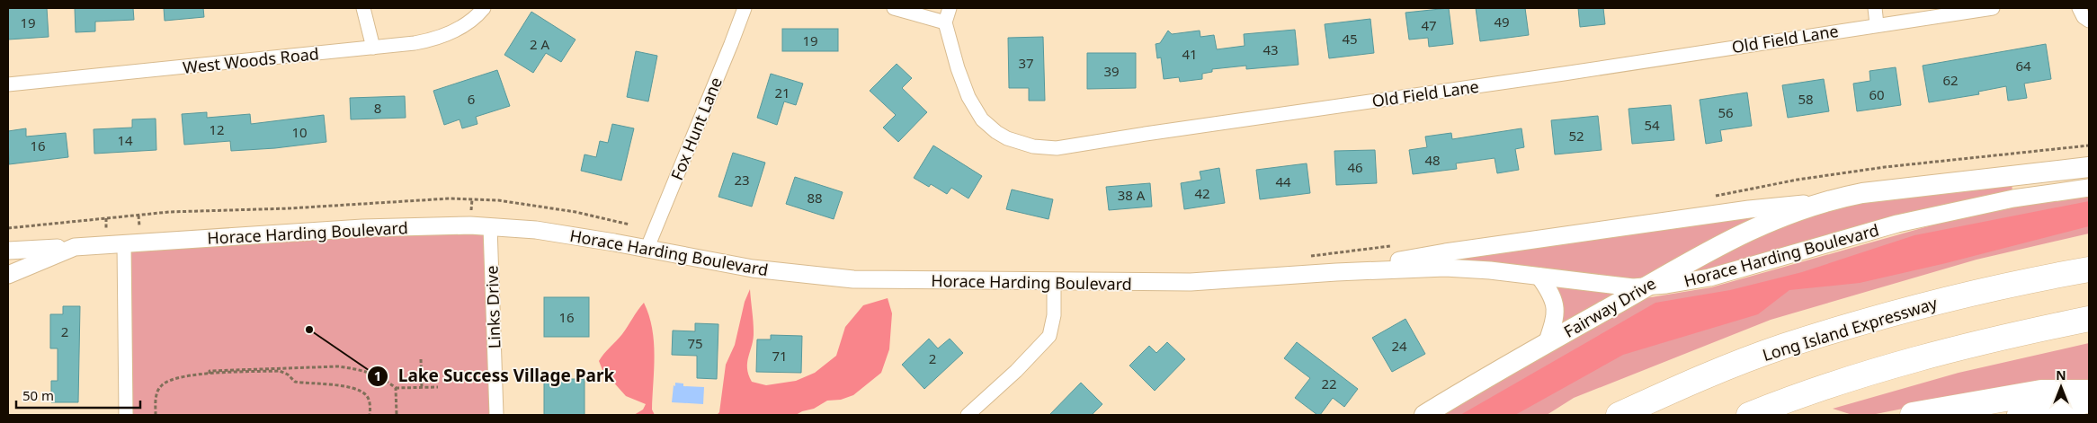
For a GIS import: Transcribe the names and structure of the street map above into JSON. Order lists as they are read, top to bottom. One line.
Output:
{"streets":{"highway":["Long Island Expressway"],"main road":["Horace Harding Boulevard","Fairway Drive"],"street":["Old Field Lane","West Woods Road","Fox Hunt Lane","Links Drive"]},"crossings":[["Fox Hunt Lane","Horace Harding Boulevard"],["Horace Harding Boulevard","Links Drive"],["Horace Harding Boulevard","Fairway Drive"]],"places":["Lake Success Village Park"],"house_numbers":["49","19","47","45","19","2 A","43","41","37","64","39","62","21","60","6","58","8","56","54","12","10","52","14","16","48","46","23","44","42","38 A","88","16","2","75","24","71","2","22"],"scale_bar":"50 m","north":"top"}
